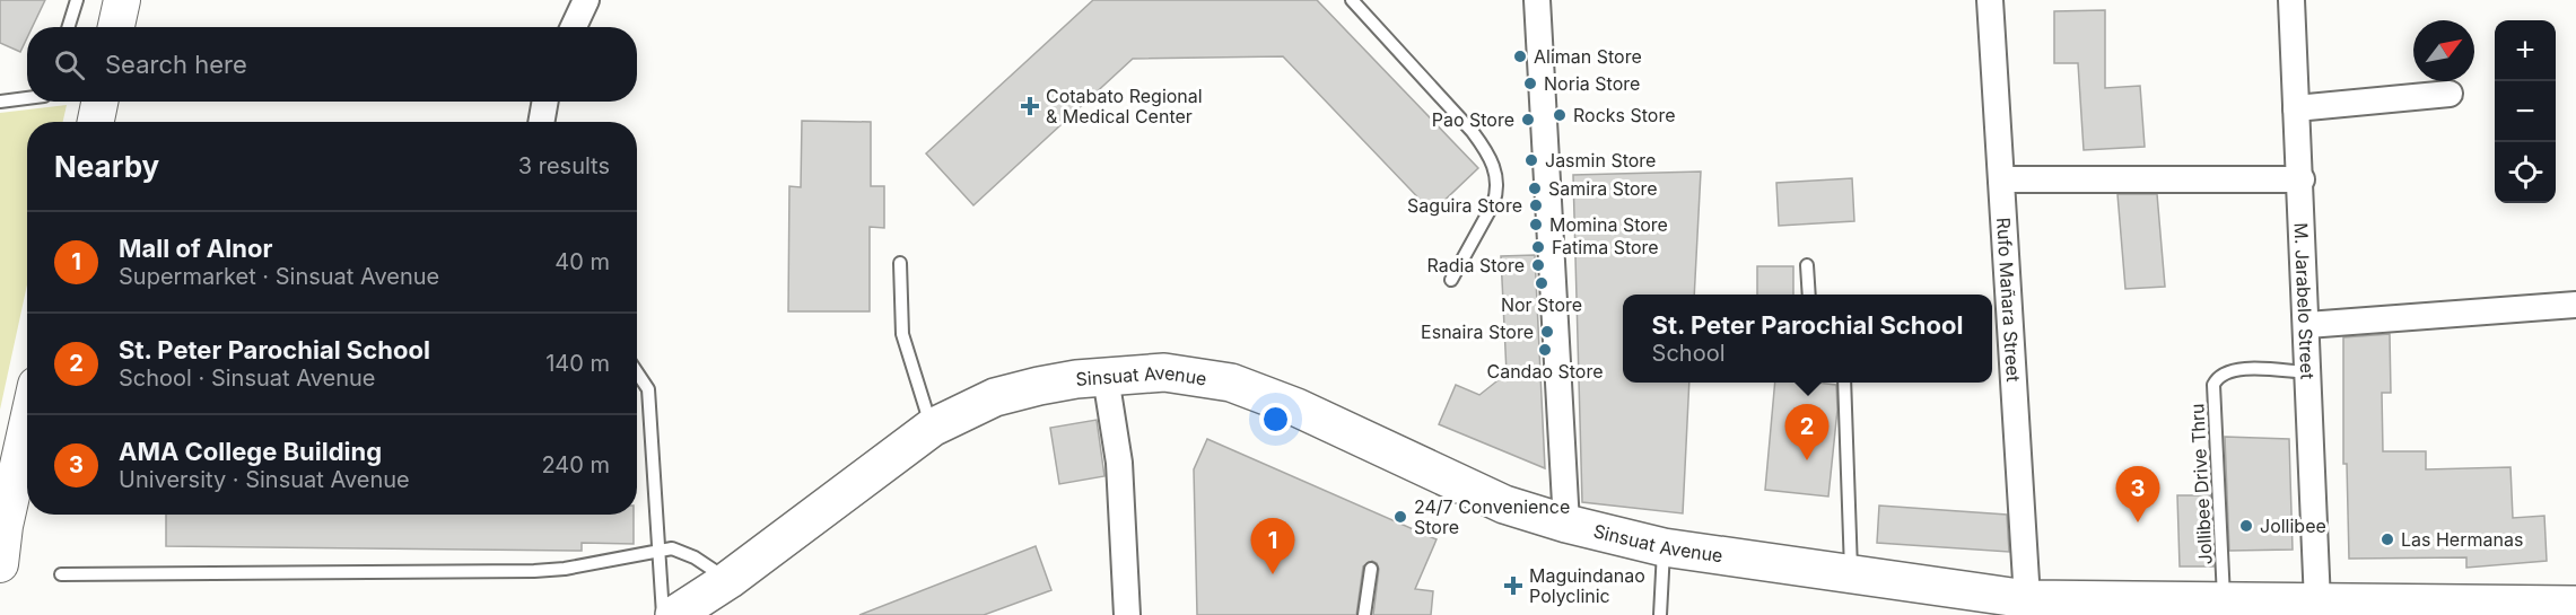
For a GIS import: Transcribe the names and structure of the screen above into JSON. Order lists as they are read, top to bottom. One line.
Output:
{"streets":{"main road":["Sinsuat Avenue"],"street":["Rufo Mañara Street","M. Jarabelo Street"],"lane":["Jollibee Drive Thru"]},"crossings":[["Rufo Mañara Street","Sinsuat Avenue"],["M. Jarabelo Street","Sinsuat Avenue"],["M. Jarabelo Street","Jollibee Drive Thru"],["Sinsuat Avenue","Jollibee Drive Thru"]],"places":{"other":["Aliman Store","Noria Store","Rocks Store","Pao Store","Jasmin Store","Samira Store","Saguira Store","Momina Store","Fatima Store","Radia Store","Nor Store","Esnaira Store","Candao Store","24/7 Convenience Store","Jollibee","Las Hermanas"],"health":["Cotabato Regional & Medical Center","Maguindanao Polyclinic"]},"north":"top right","page":{"map_buttons":["+","−"],"search":"Search here","heading":["Nearby","3 results"],"list":[{"mark":"1","name":"Mall of Alnor","note":"Supermarket · Sinsuat Avenue","value":"40 m"},{"mark":"2","name":"St. Peter Parochial School","note":"School · Sinsuat Avenue","value":"140 m"},{"mark":"3","name":"AMA College Building","note":"University · Sinsuat Avenue","value":"240 m"}],"popup":["St. Peter Parochial School","School"],"pins":["2","3","1"]}}
